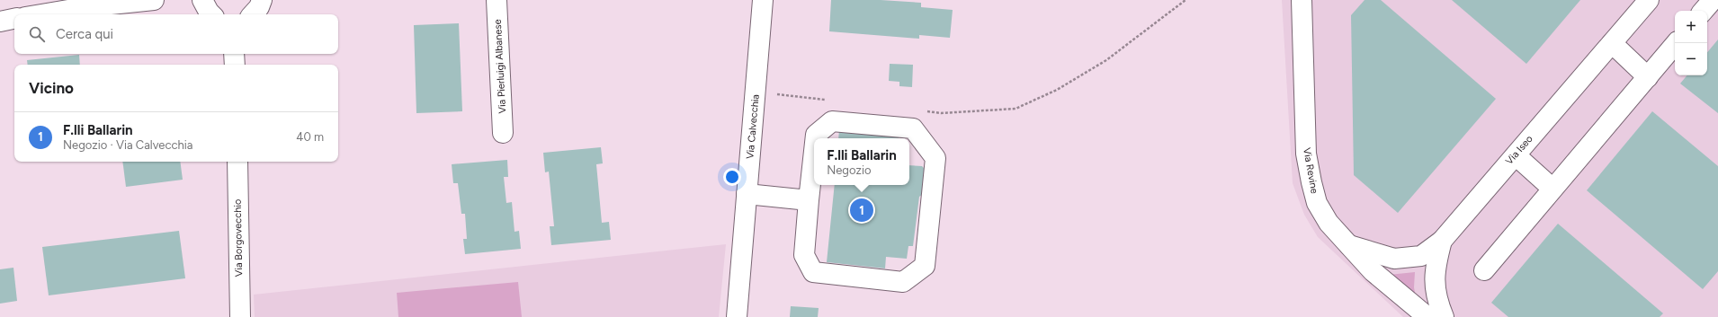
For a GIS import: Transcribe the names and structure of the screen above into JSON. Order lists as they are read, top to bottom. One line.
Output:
{"streets":{"street":["Via Pierluigi Albanese","Via Calvecchia","Via Iseo","Via Revine","Via Borgovecchio"]},"page":{"map_buttons":["+","−"],"search":"Cerca qui","heading":"Vicino","list":[{"mark":"1","name":"F.lli Ballarin","note":"Negozio · Via Calvecchia","value":"40 m"}],"popup":["F.lli Ballarin","Negozio"],"pins":"1"}}
